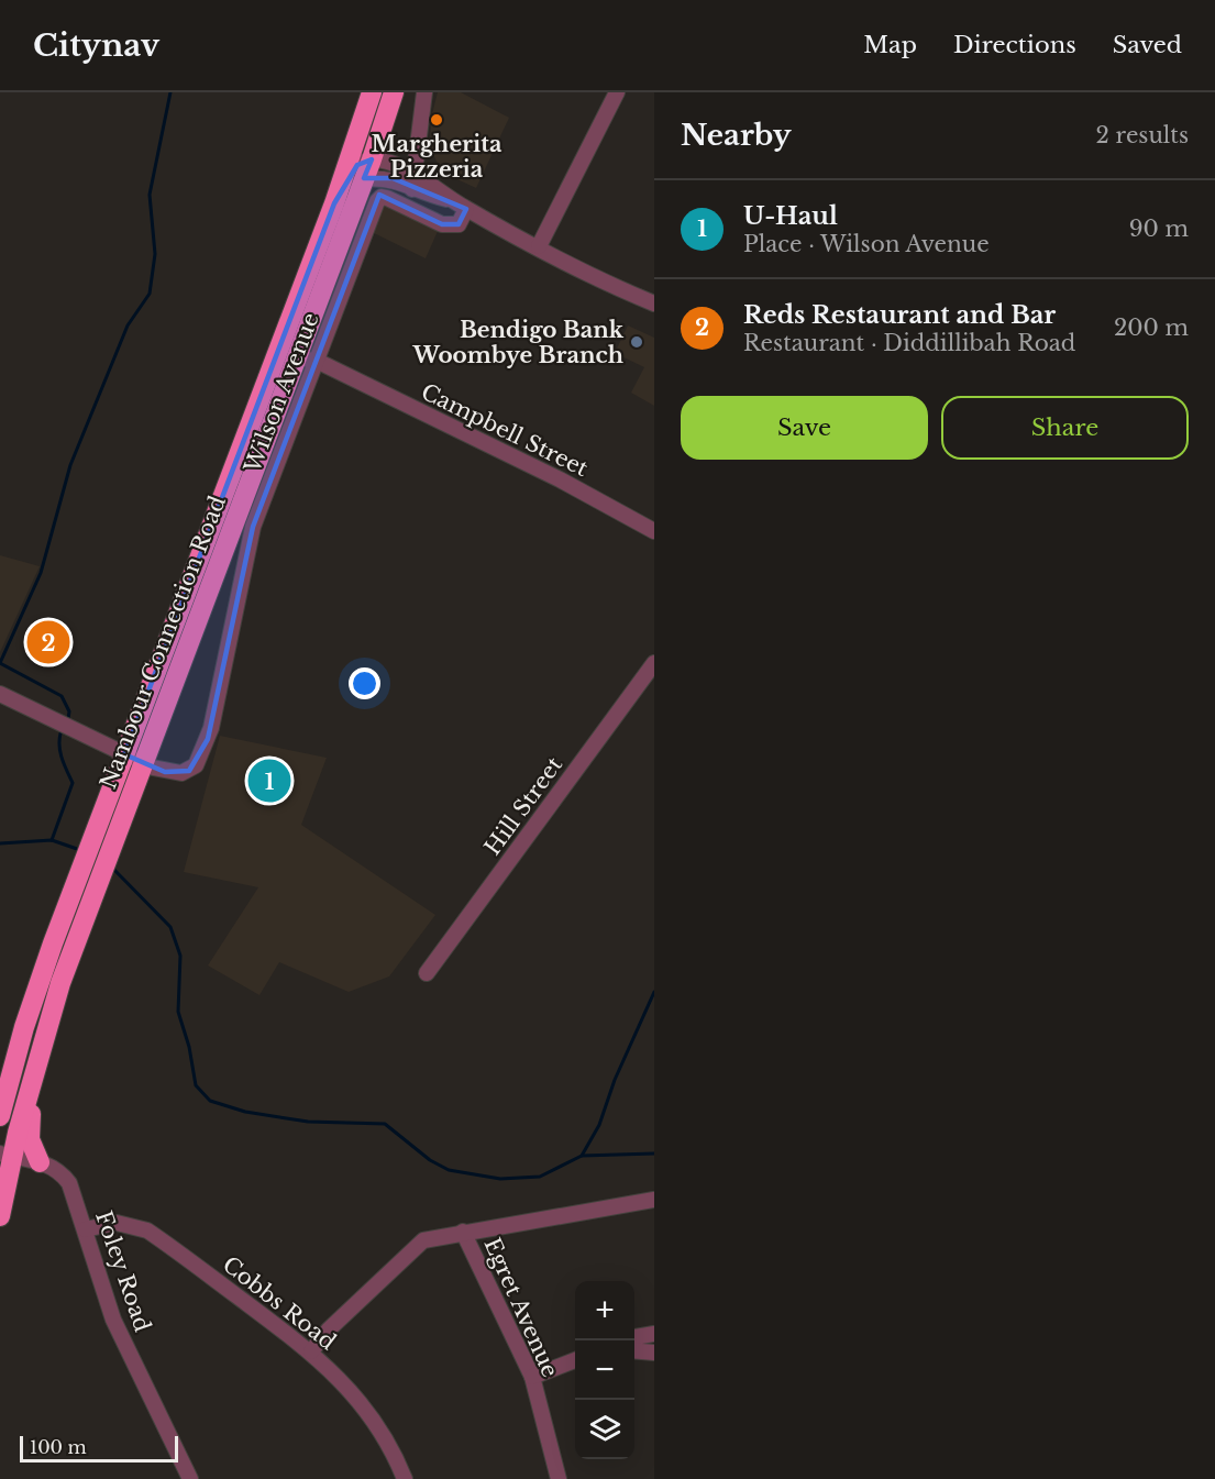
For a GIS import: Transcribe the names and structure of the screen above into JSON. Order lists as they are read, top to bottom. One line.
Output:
{"streets":{"highway":["Nambour Connection Road"],"street":["Wilson Avenue","Campbell Street","Hill Street","Foley Road","Cobbs Road","Egret Avenue"]},"crossings":[["Wilson Avenue","Campbell Street"],["Wilson Avenue","Nambour Connection Road"],["Campbell Street","Nambour Connection Road"],["Nambour Connection Road","Foley Road"],["Foley Road","Cobbs Road"]],"places":["Margherita Pizzeria","Bendigo Bank Woombye Branch"],"scale_bar":"100 m","page":{"header":"Citynav","nav":["Map","Directions","Saved"],"heading":["Nearby","2 results"],"list":[{"mark":"1","name":"U-Haul","note":"Place · Wilson Avenue","value":"90 m"},{"mark":"2","name":"Reds Restaurant and Bar","note":"Restaurant · Diddillibah Road","value":"200 m"}],"buttons":["Save","Share"],"pins":["2","1"],"map_buttons":["+","−"],"scale":"100 m"}}
